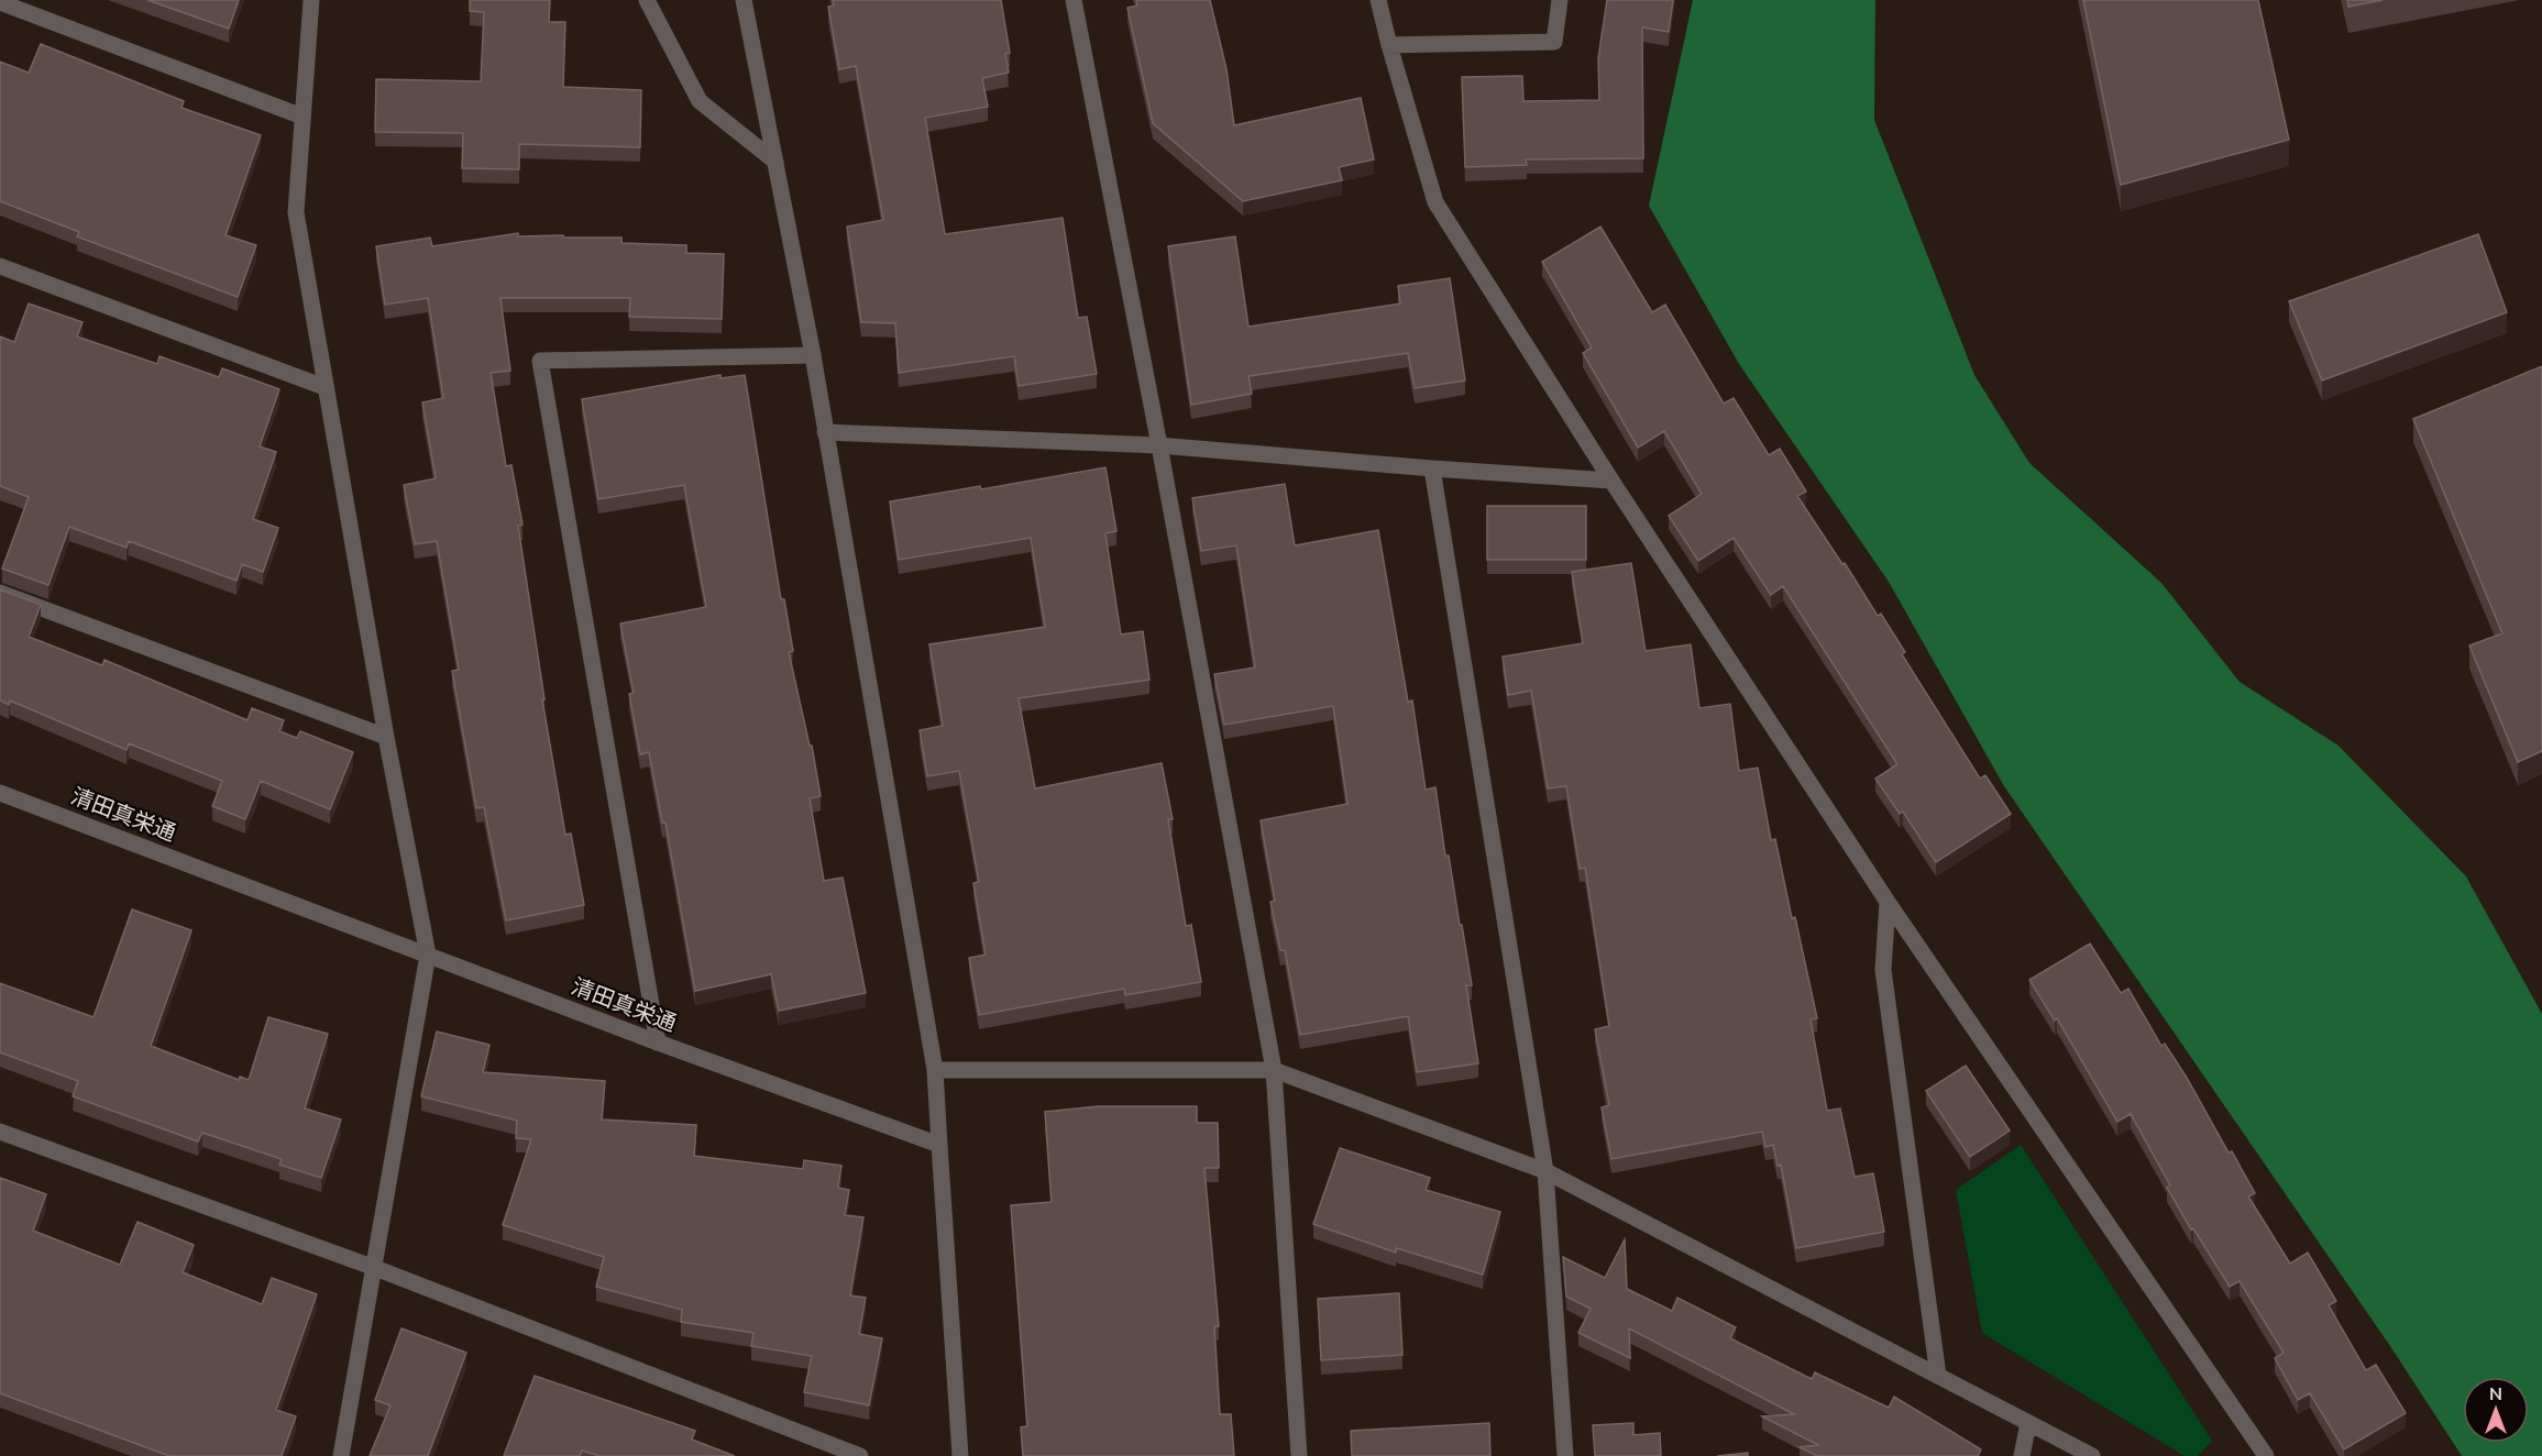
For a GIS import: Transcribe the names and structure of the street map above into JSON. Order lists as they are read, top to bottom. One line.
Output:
{"streets":{"street":["清田真栄通"]},"north":"top"}
